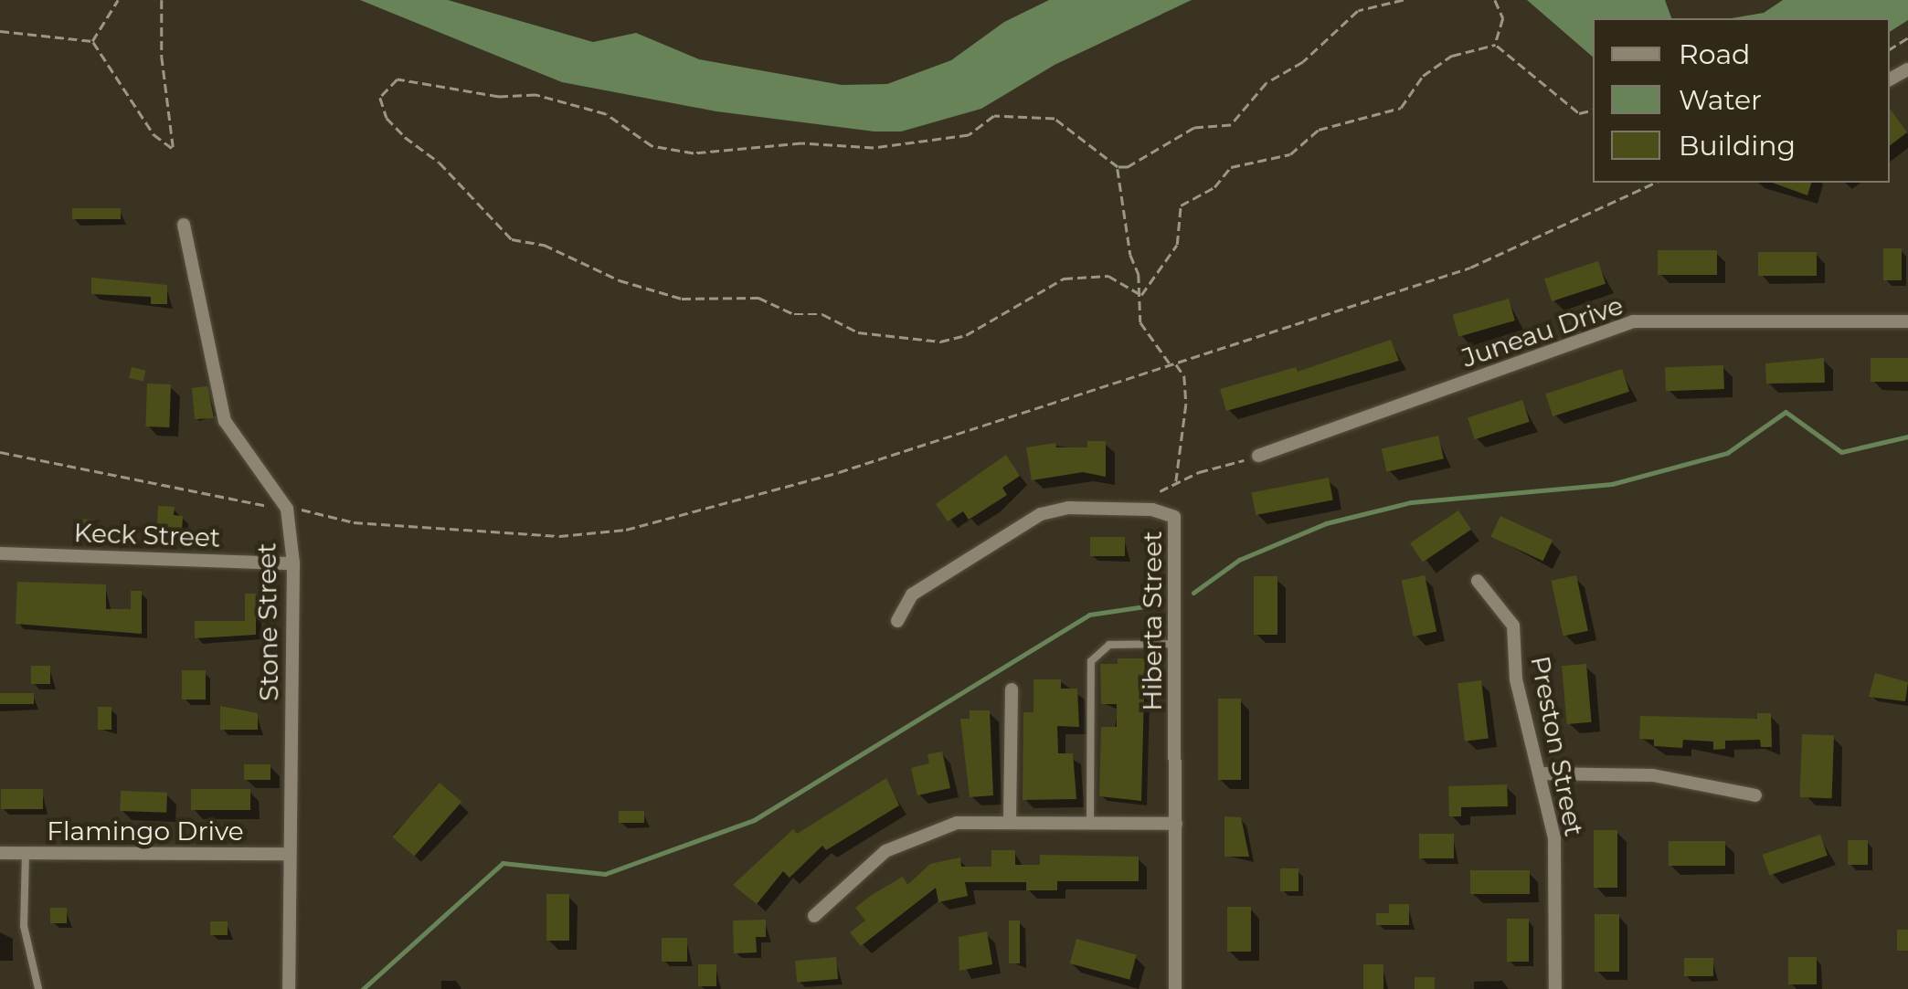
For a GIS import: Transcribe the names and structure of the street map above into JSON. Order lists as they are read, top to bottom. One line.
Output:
{"streets":{"street":["Juneau Drive","Keck Street","Hiberta Street","Stone Street","Preston Street","Flamingo Drive"]},"crossings":[["Keck Street","Stone Street"],["Stone Street","Flamingo Drive"]],"legend":["Road","Water","Building"]}
